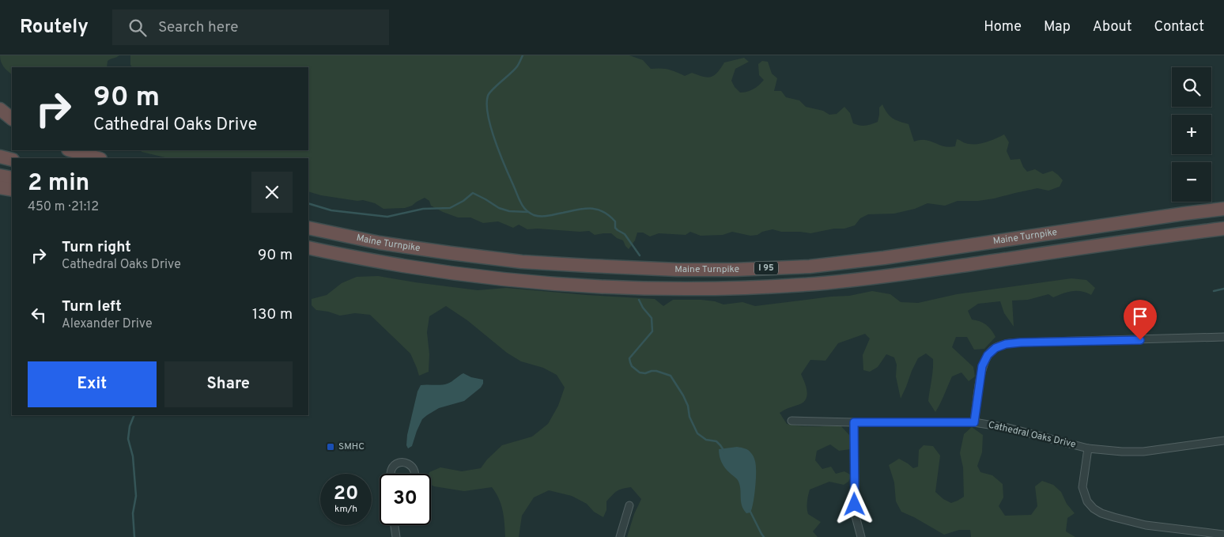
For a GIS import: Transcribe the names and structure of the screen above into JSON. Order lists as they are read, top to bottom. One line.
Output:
{"streets":{"highway":["Maine Turnpike","I 95"],"street":["Cathedral Oaks Drive"]},"places":{"transit":["SMHC"]},"page":{"header":"Routely","search":"Search here","nav":["Home","Map","About","Contact"],"map_buttons":["+","−"],"turn":["90 m","Cathedral Oaks Drive"],"heading":["2 min","450 m · 21:12"],"list":[{"name":"Turn right","note":"Cathedral Oaks Drive","value":"90 m"},{"name":"Turn left","note":"Alexander Drive","value":"130 m"}],"buttons":["Exit","Share"],"speed":"20 km/h","limit":"30"}}
